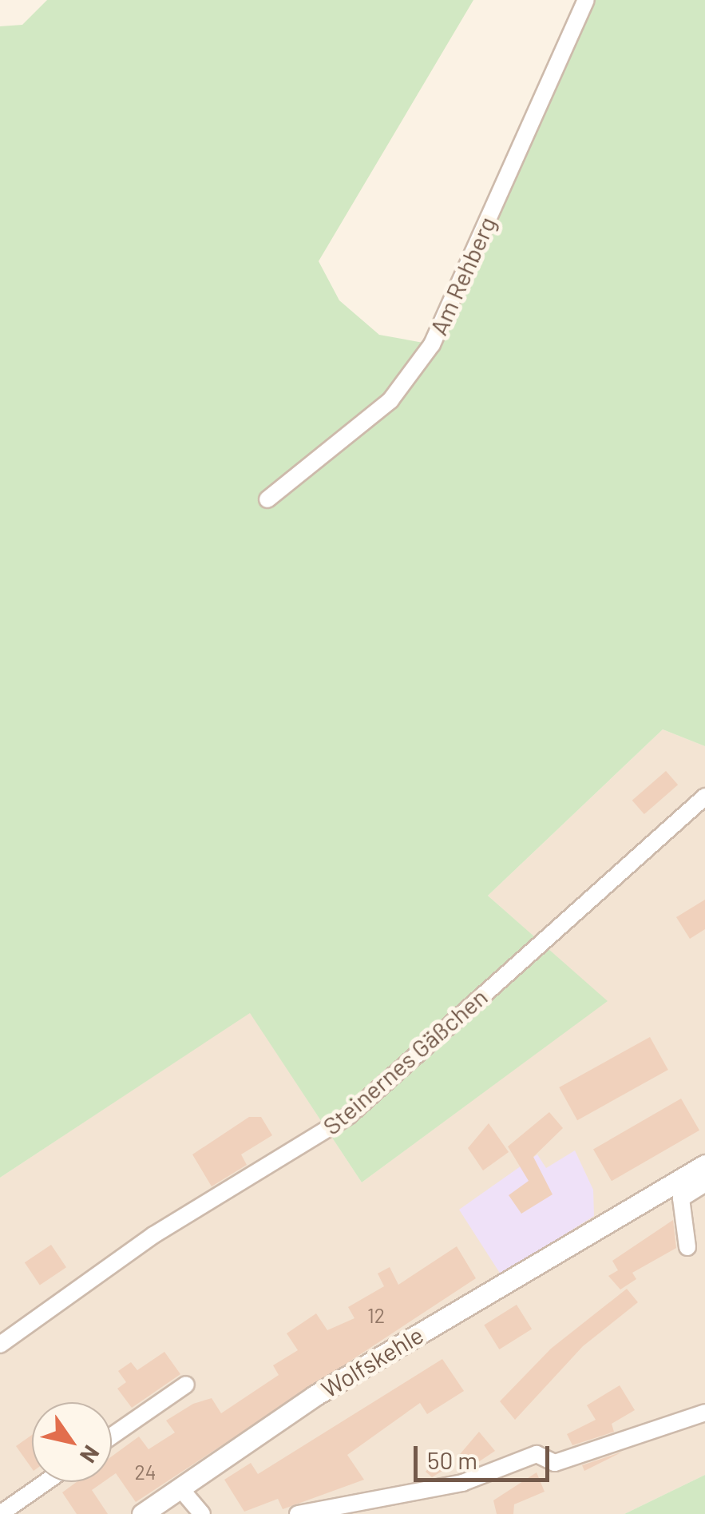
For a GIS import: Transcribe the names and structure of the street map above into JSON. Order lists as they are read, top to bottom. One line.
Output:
{"streets":{"street":["Am Rehberg","Steinernes Gäßchen","Wolfskehle"]},"house_numbers":["12","24"],"scale_bar":"50 m","north":"bottom right"}
